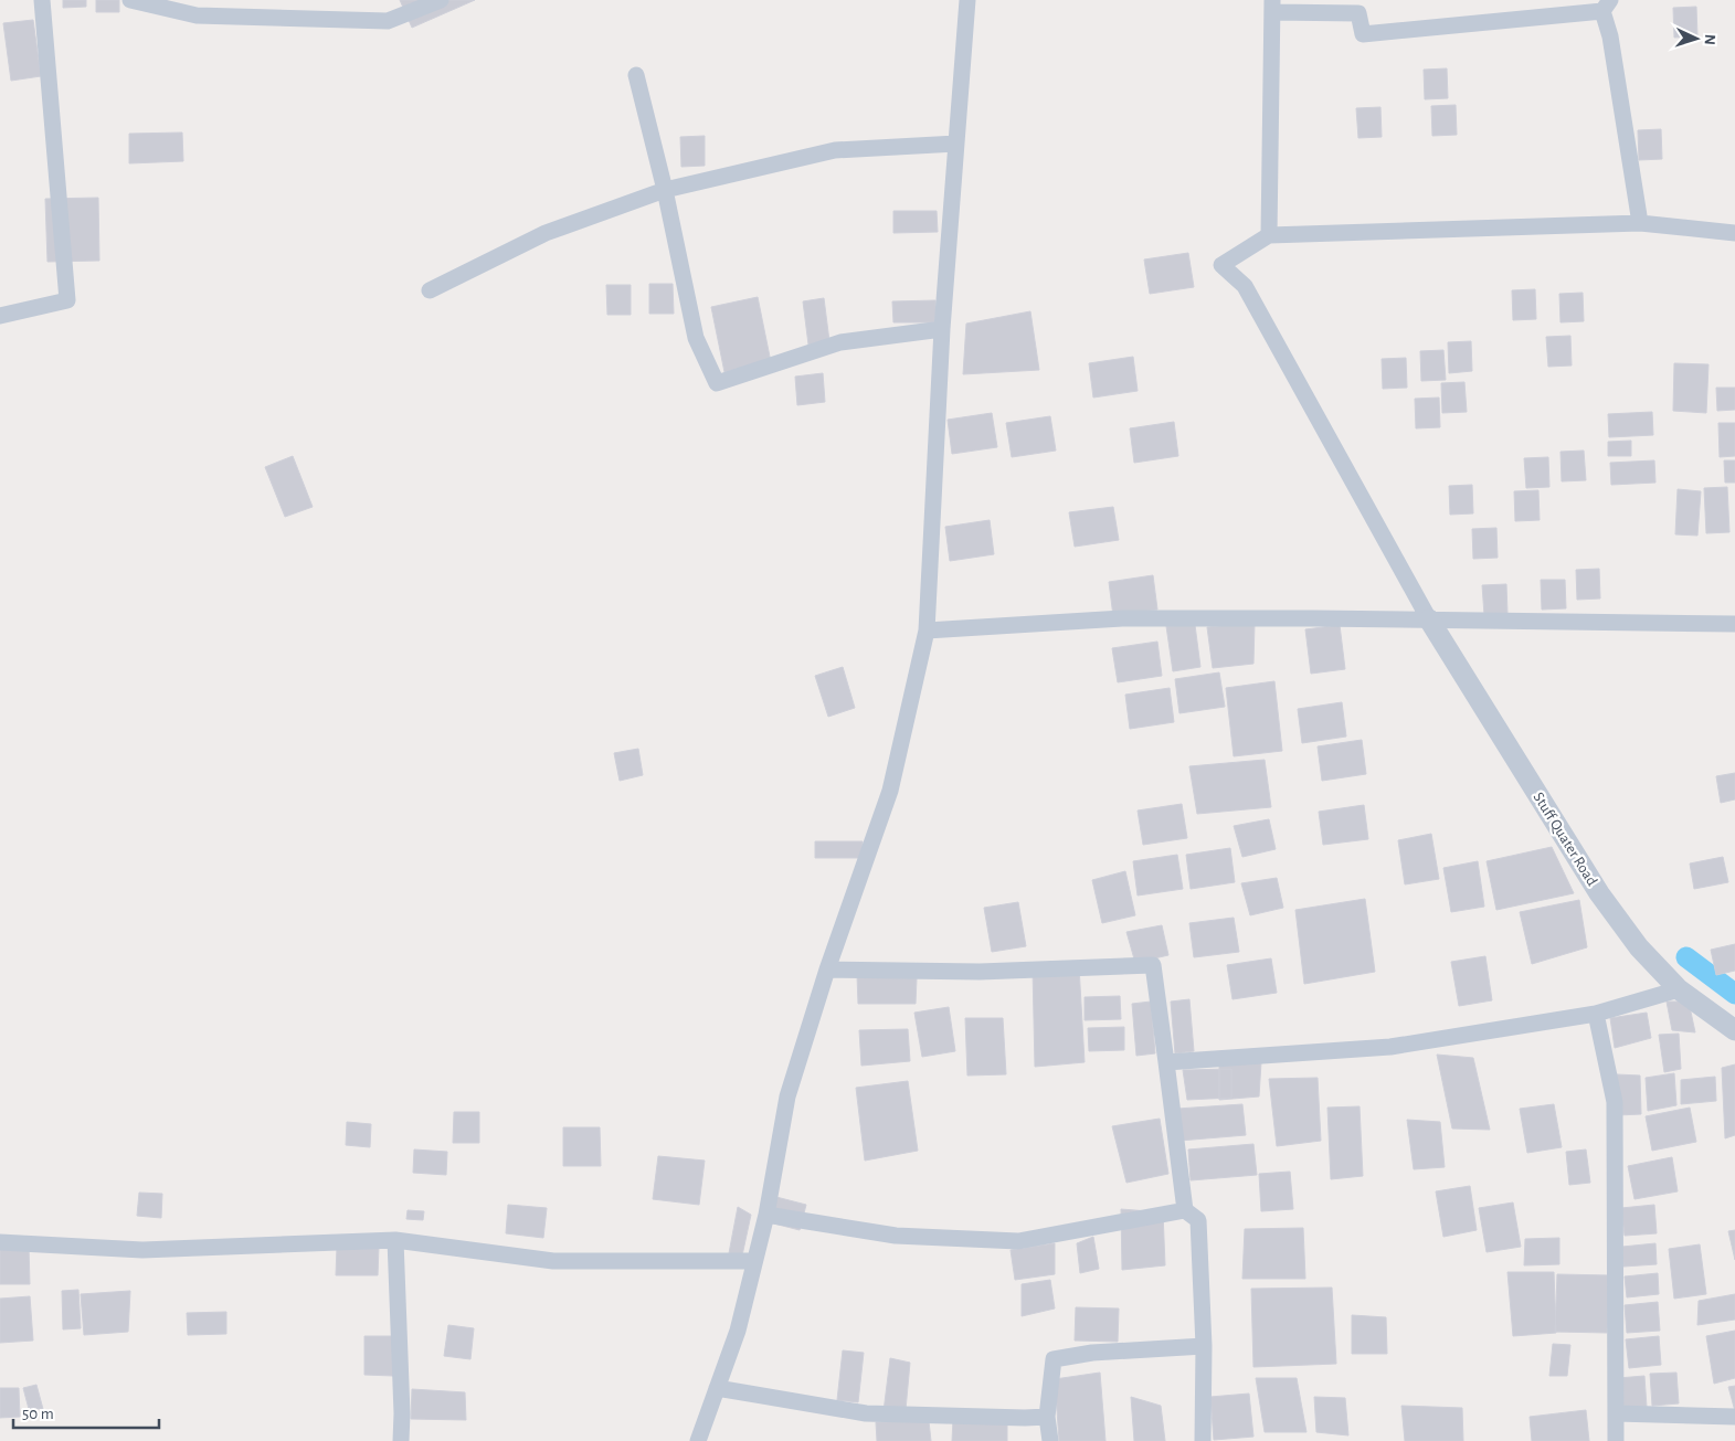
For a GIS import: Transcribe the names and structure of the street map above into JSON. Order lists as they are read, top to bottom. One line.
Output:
{"streets":{"street":["Stuff Quater Road"]},"scale_bar":"50 m","north":"right"}
